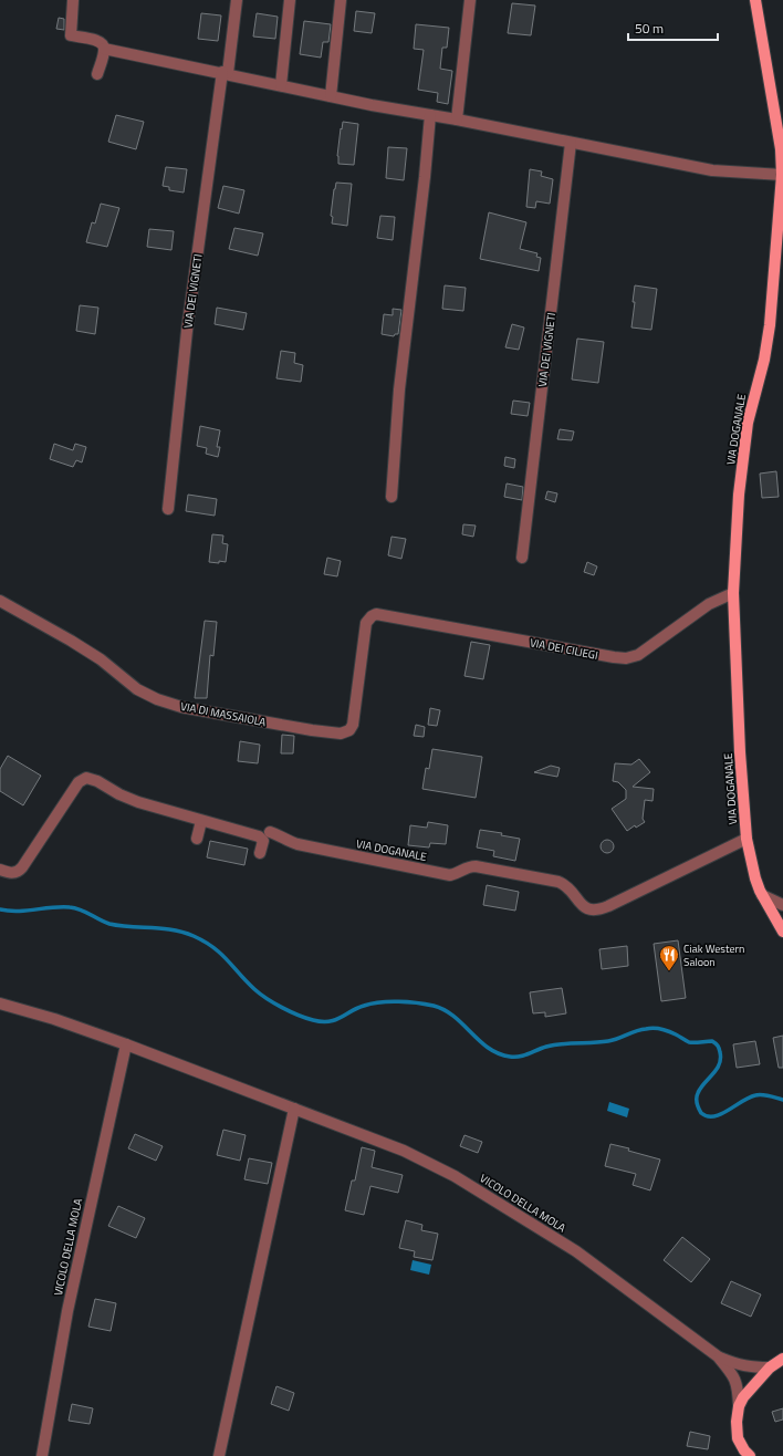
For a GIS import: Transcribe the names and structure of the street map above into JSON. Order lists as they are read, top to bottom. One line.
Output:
{"streets":{"main road":["VIA DOGANALE","VICOLO DELLA MOLA"],"street":["VIA DEI VIGNETI","VIA DEI CILIEGI","VIA DI MASSAIOLA"]},"crossings":[["VIA DOGANALE","VIA DEI CILIEGI"],["VIA DEI CILIEGI","VIA DI MASSAIOLA"]],"places":{"restaurant":["Ciak Western Saloon"]},"scale_bar":"50 m"}
